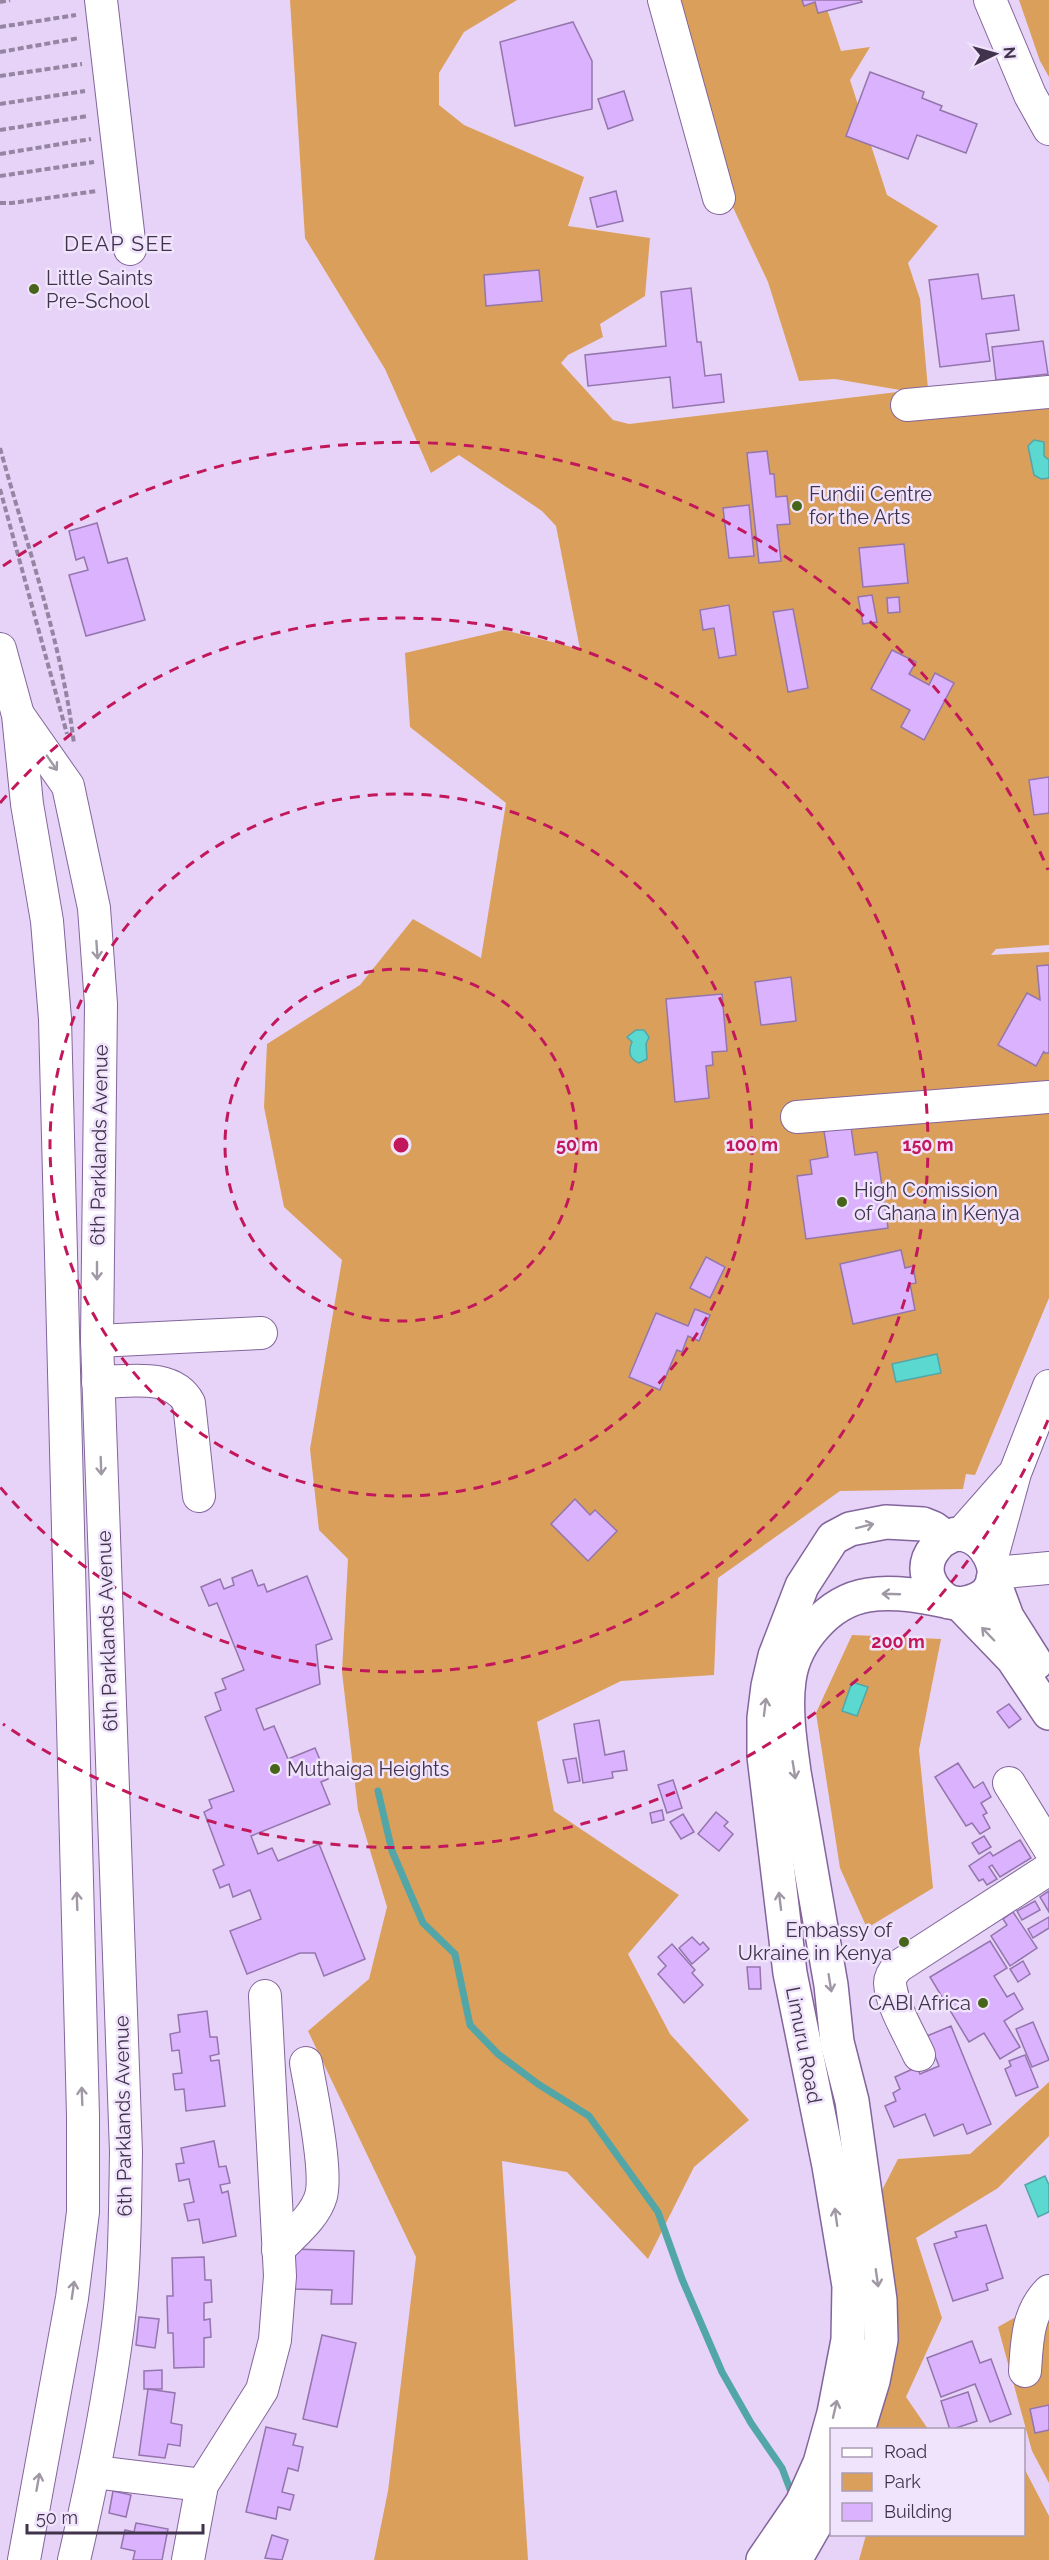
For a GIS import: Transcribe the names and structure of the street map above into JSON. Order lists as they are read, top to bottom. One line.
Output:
{"streets":{"main road":["Limuru Road"],"street":["6th Parklands Avenue"]},"one_way":["Limuru Road"],"districts":["DEAP SEE"],"places":["Little Saints Pre-School","Fundii Centre for the Arts","High Comission of Ghana in Kenya","Muthaiga Heights","Embassy of Ukraine in Kenya","CABI Africa"],"legend":["Road","Park","Building"],"scale_bar":"50 m","north":"right","rings":["50 m","100 m","150 m","200 m"]}
